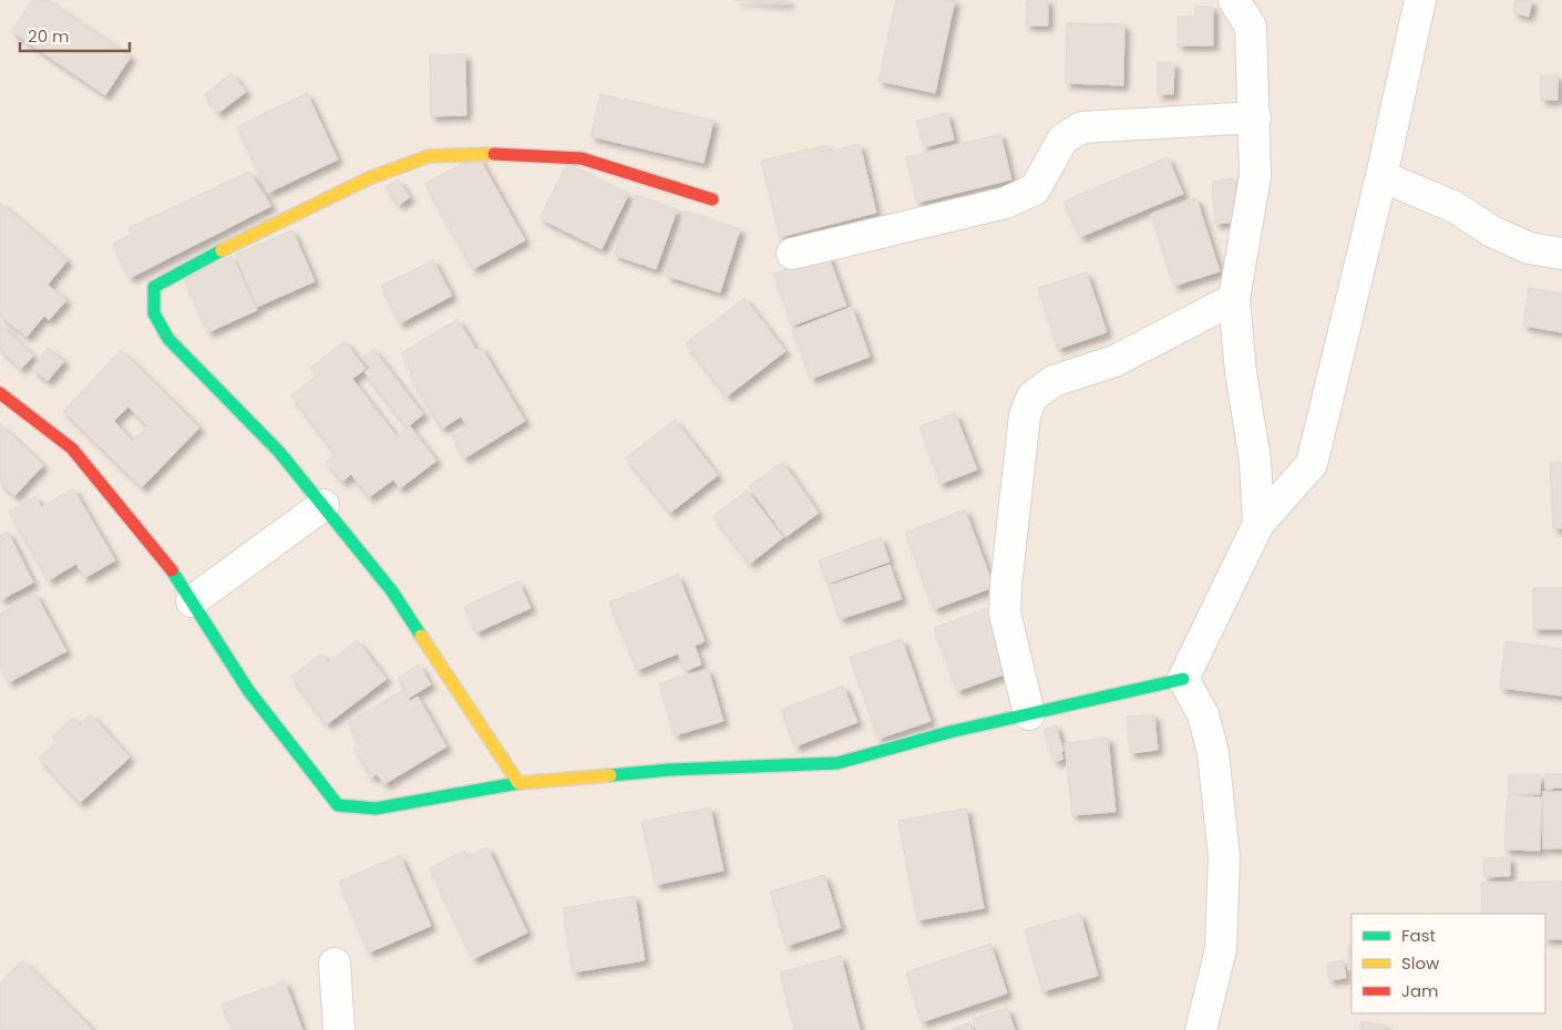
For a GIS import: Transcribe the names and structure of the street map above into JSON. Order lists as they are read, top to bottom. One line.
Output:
{"legend":["Fast","Slow","Jam"],"scale_bar":"20 m"}
